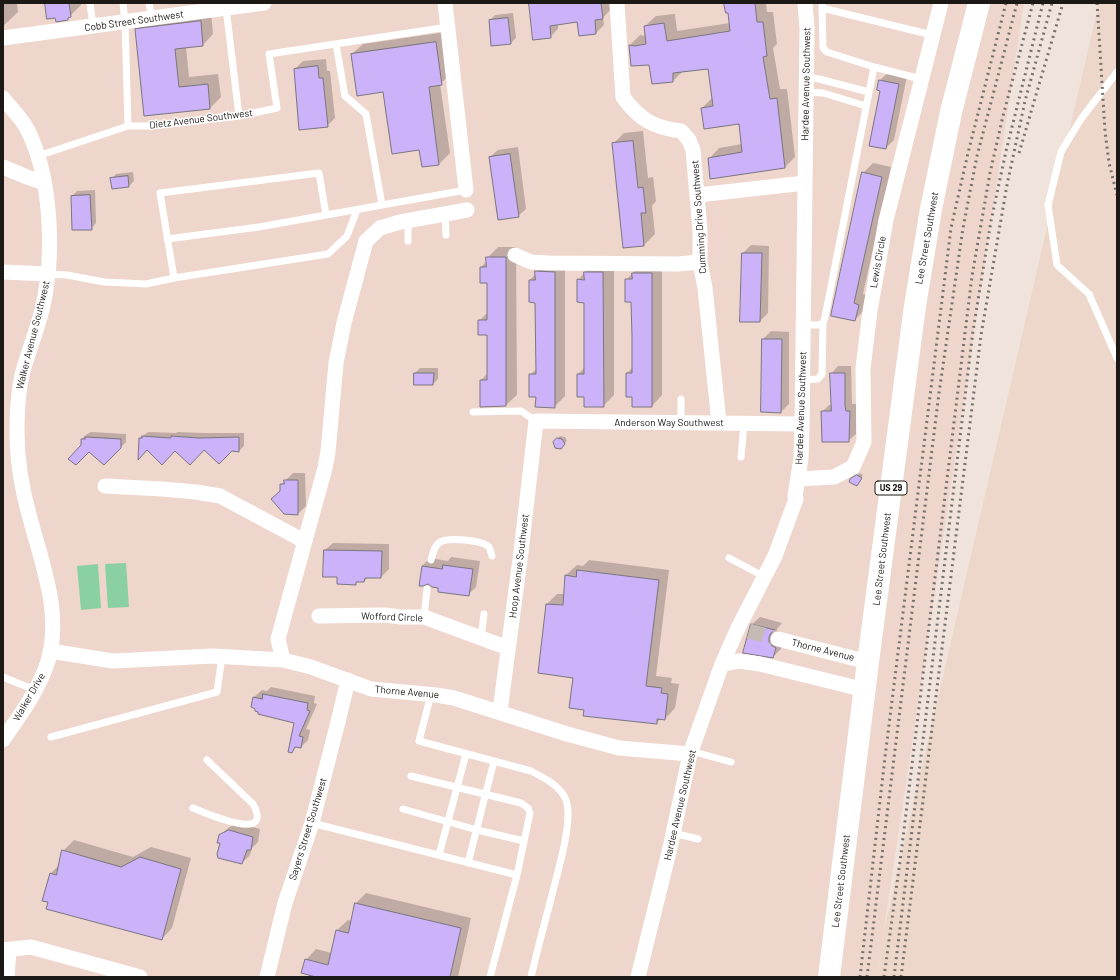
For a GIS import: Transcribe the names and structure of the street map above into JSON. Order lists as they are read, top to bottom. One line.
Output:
{"streets":{"main road":["Lee Street Southwest","US 29"],"street":["Cobb Street Southwest","Hardee Avenue Southwest","Cumming Drive Southwest","Lewis Circle","Walker Avenue Southwest","Anderson Way Southwest","Hoop Avenue Southwest","Wofford Circle","Thorne Avenue","Walker Drive","Sayers Street Southwest"],"lane":["Dietz Avenue Southwest"]},"crossings":[["Hardee Avenue Southwest","Lewis Circle"],["Hardee Avenue Southwest","Anderson Way Southwest"],["Hardee Avenue Southwest","Thorne Avenue"],["Dietz Avenue Southwest","Walker Avenue Southwest"],["Cumming Drive Southwest","Anderson Way Southwest"],["Lee Street Southwest","Thorne Avenue"],["Walker Avenue Southwest","Thorne Avenue"],["Walker Avenue Southwest","Walker Drive"],["Anderson Way Southwest","Hoop Avenue Southwest"],["Hoop Avenue Southwest","Wofford Circle"],["Hoop Avenue Southwest","Thorne Avenue"],["Thorne Avenue","Walker Drive"],["Thorne Avenue","Sayers Street Southwest"]]}
